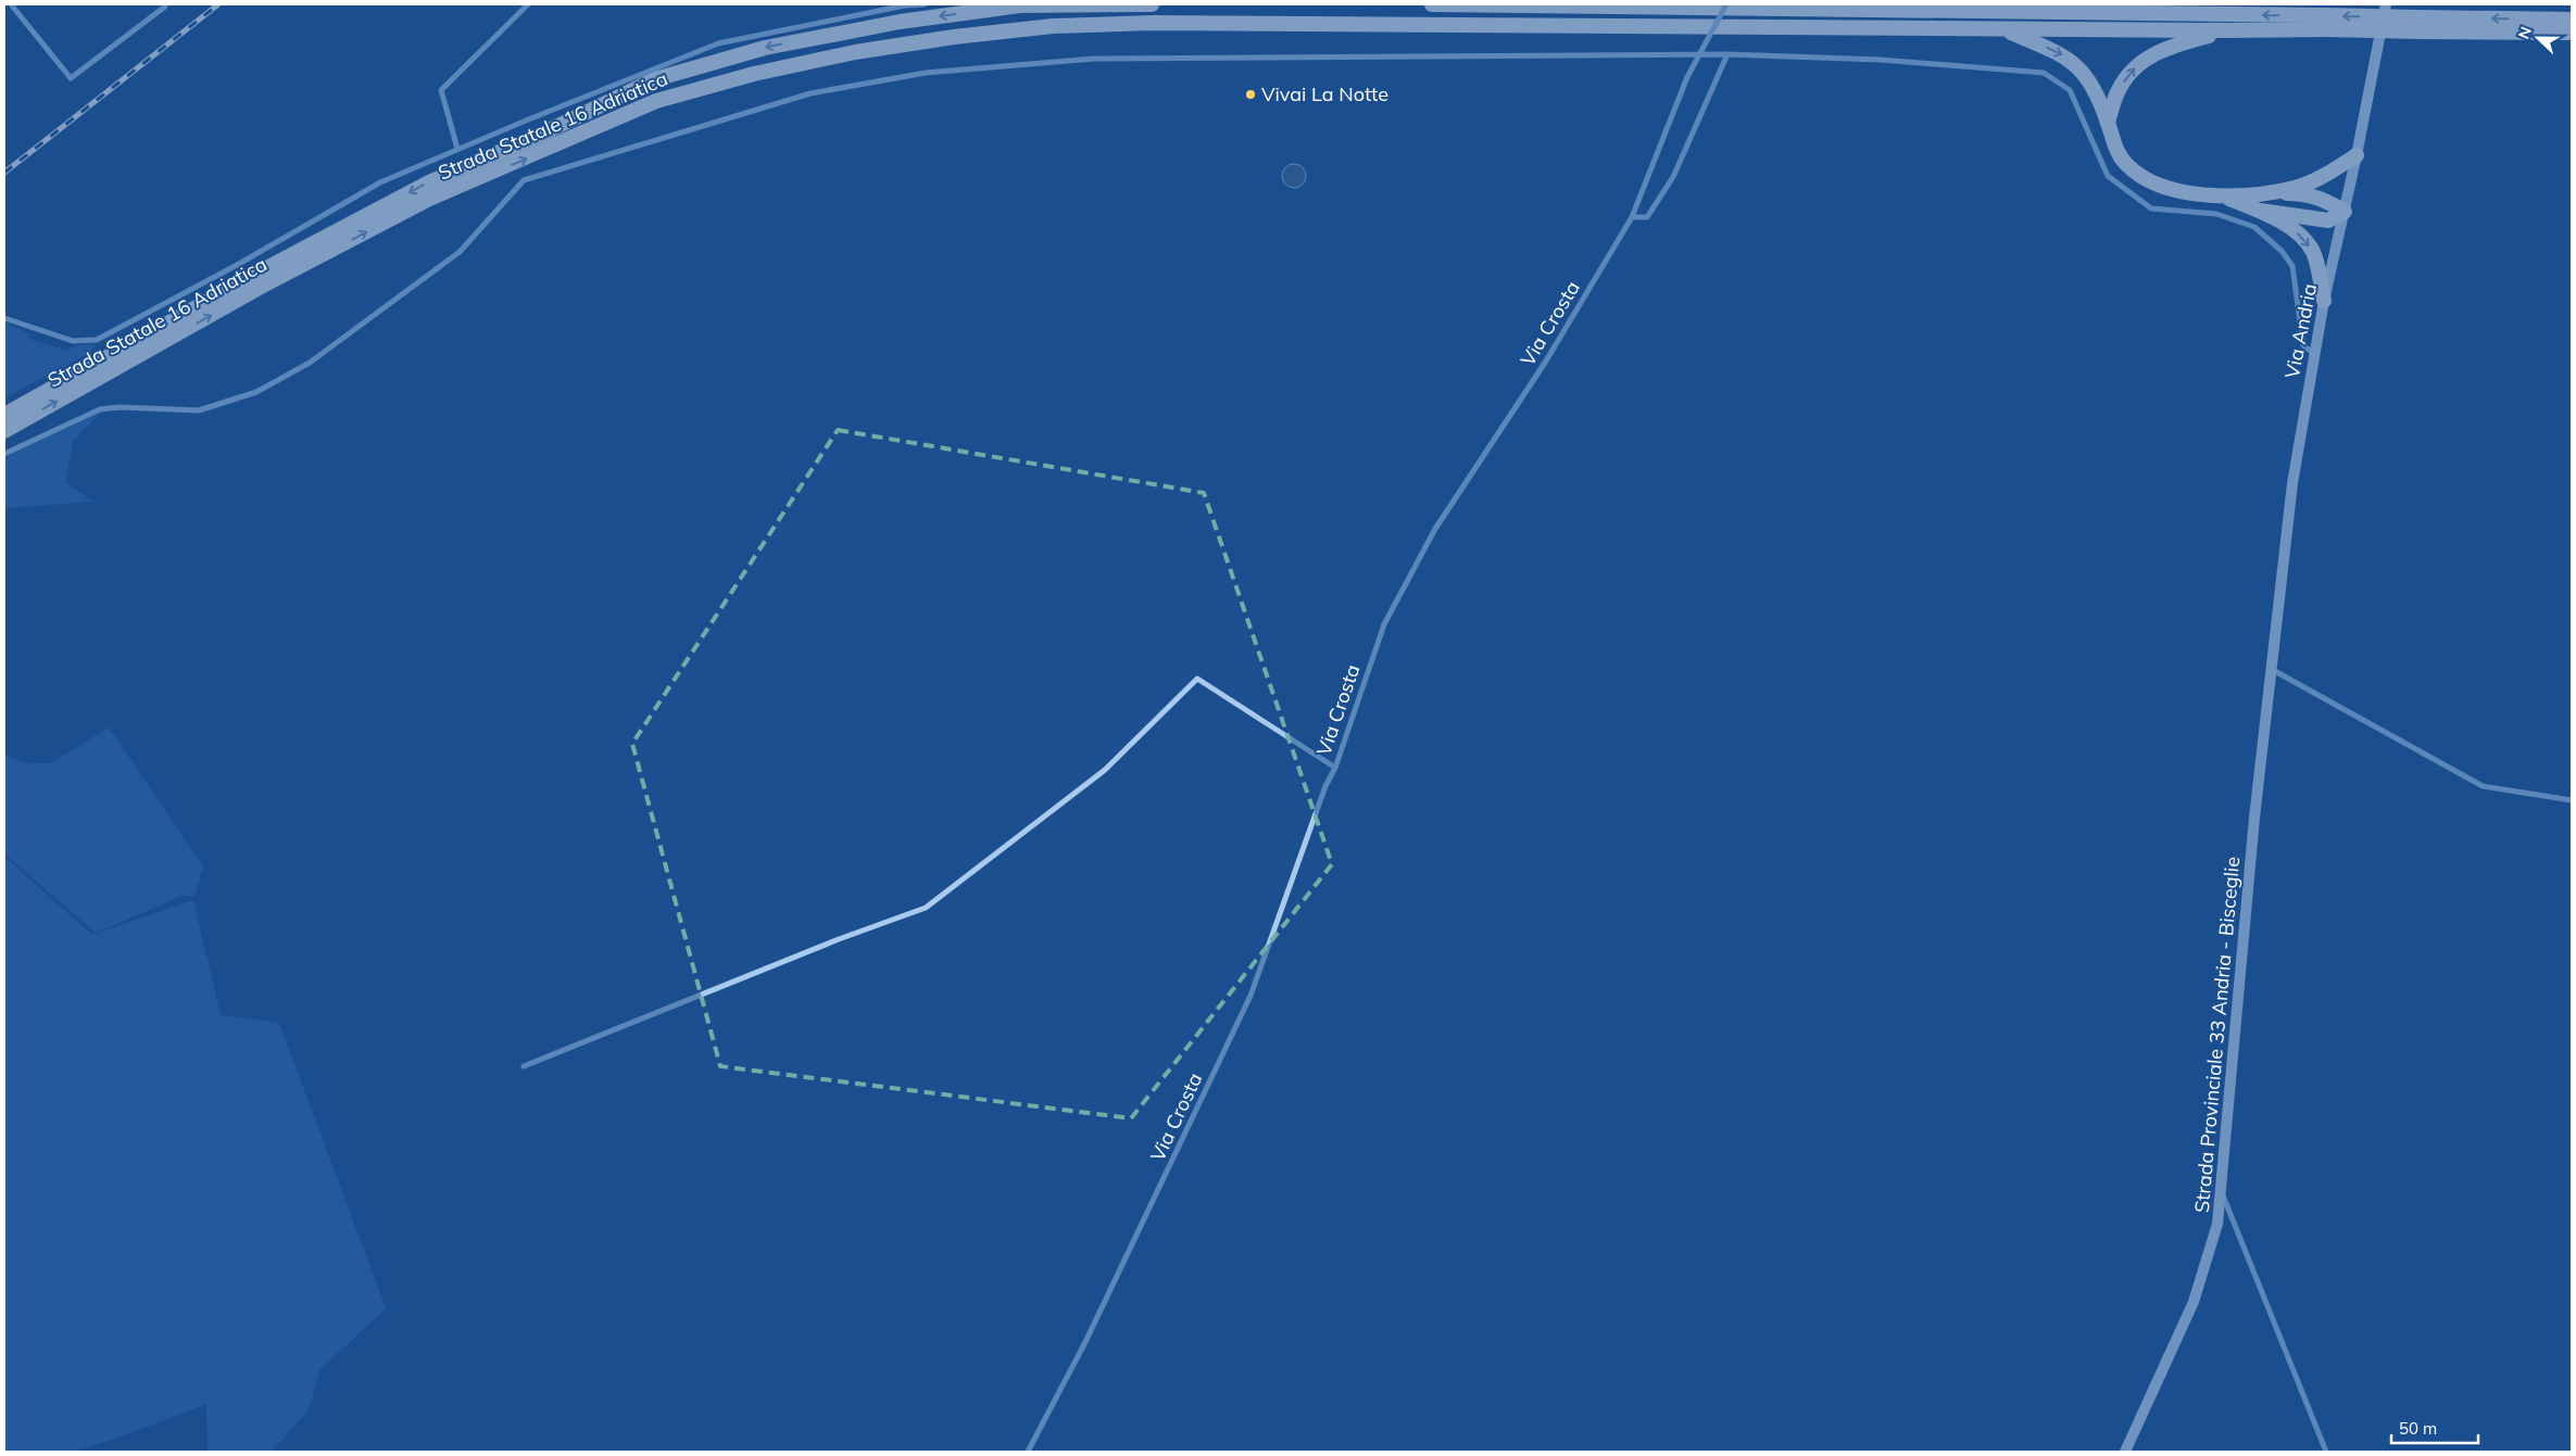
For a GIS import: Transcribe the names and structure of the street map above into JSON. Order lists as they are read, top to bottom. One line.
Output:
{"streets":{"highway":["Strada Statale 16 Adriatica"],"main road":["Via Andria","Strada Provinciale 33 Andria - Bisceglie"],"street":["Via Crosta"]},"crossings":[["Via Andria","Strada Provinciale 33 Andria - Bisceglie"]],"places":["Vivai La Notte"],"scale_bar":"50 m","north":"left"}
